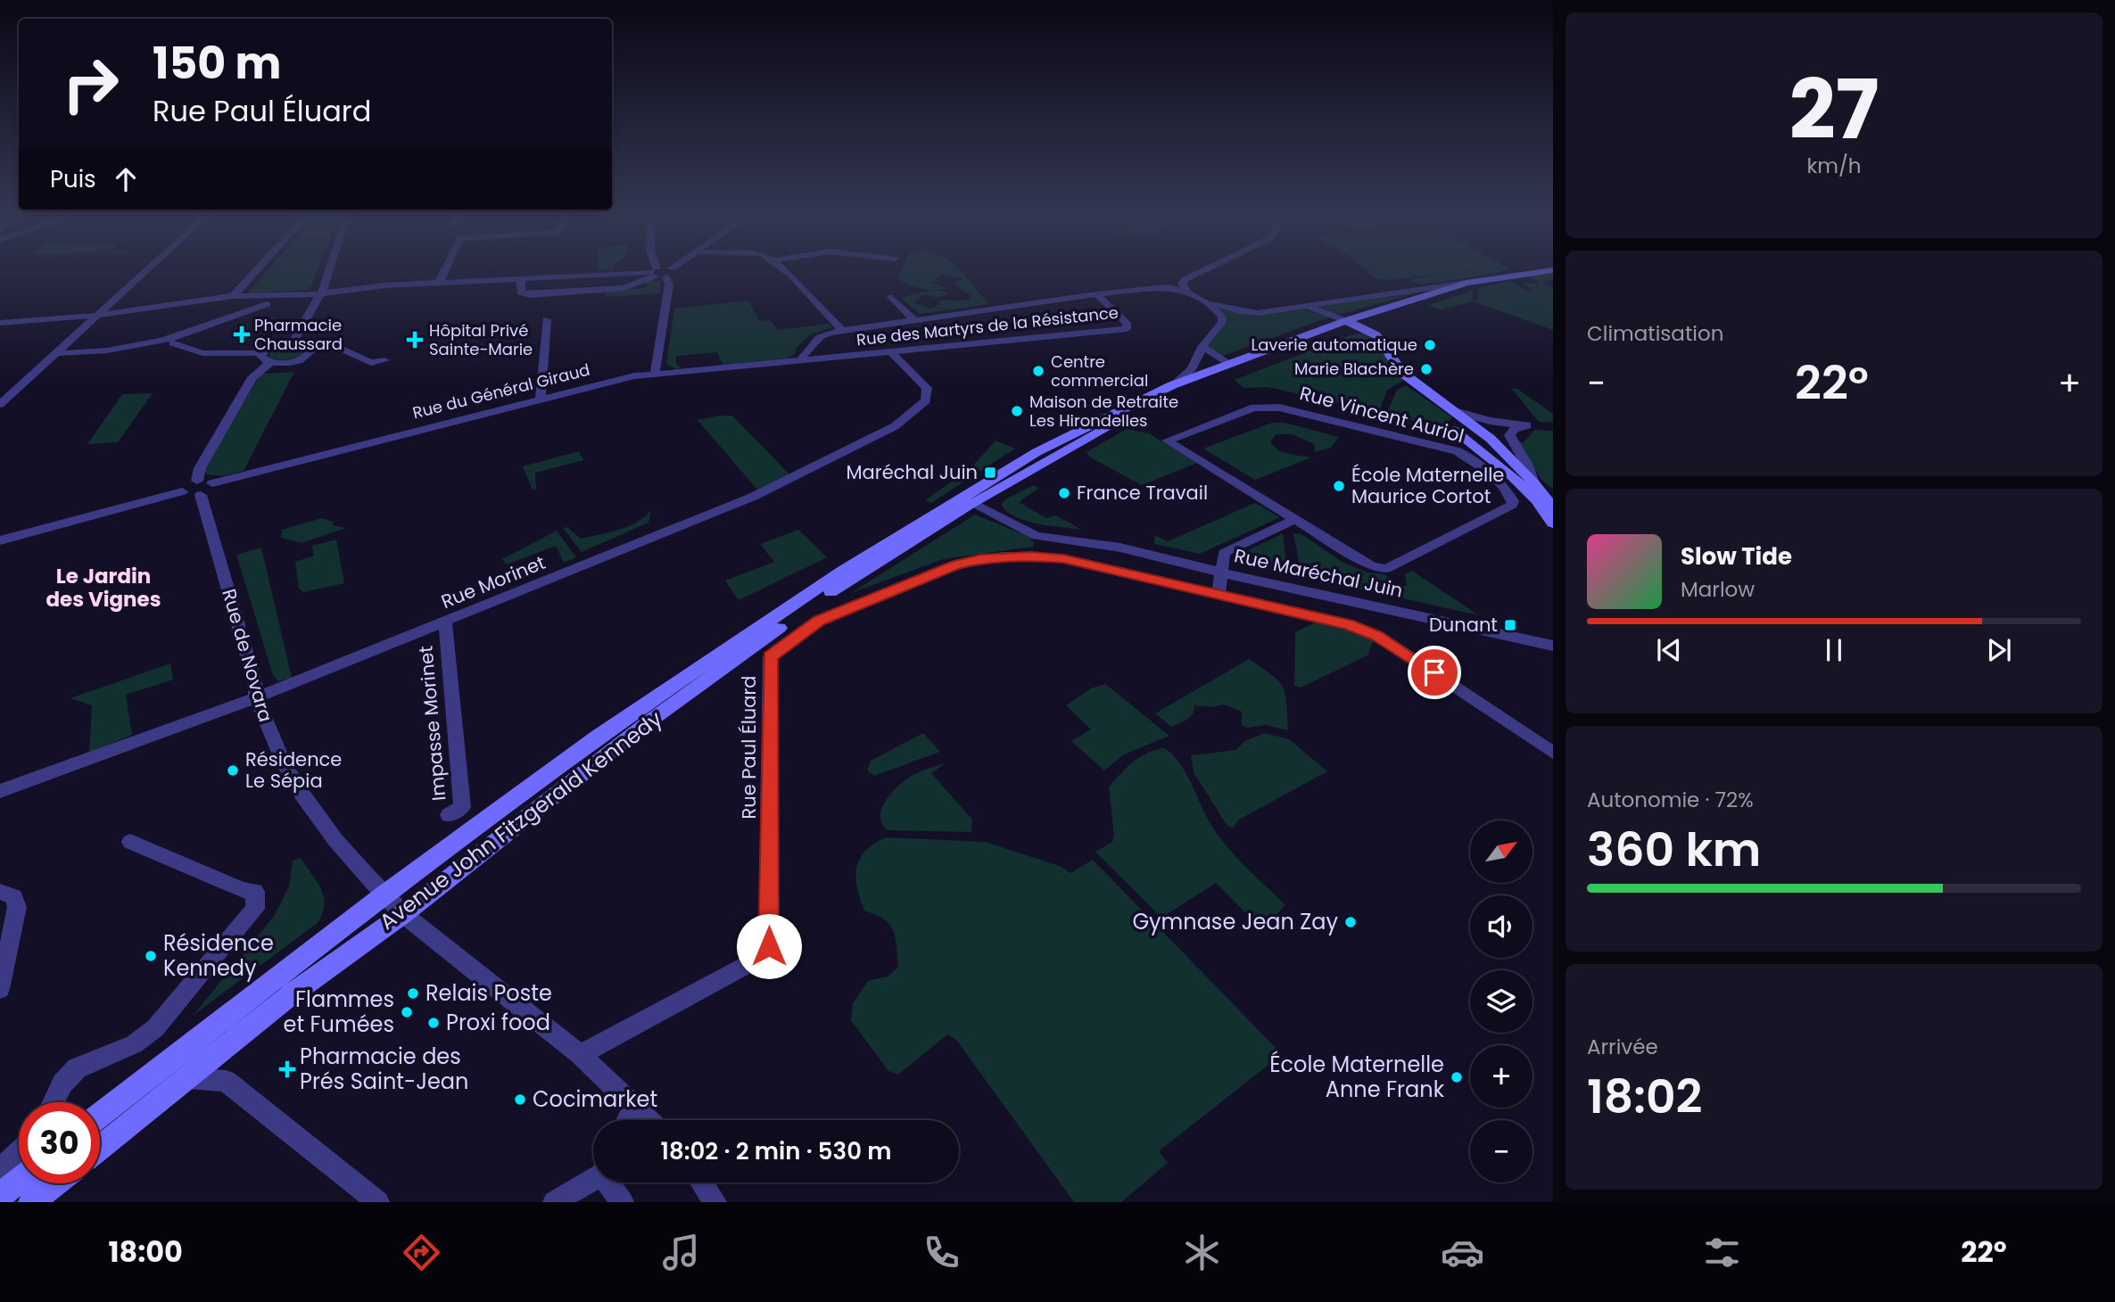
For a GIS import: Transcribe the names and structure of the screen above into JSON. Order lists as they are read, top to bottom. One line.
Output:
{"streets":{"main road":["Avenue John Fitzgerald Kennedy"],"street":["Rue des Martyrs de la Résistance","Rue du Général Giraud","Rue Vincent Auriol","Rue Maréchal Juin","Rue Morinet","Rue de Novara","Impasse Morinet","Rue Paul Éluard"]},"crossings":[["Rue des Martyrs de la Résistance","Rue du Général Giraud"],["Rue des Martyrs de la Résistance","Rue Morinet"],["Rue du Général Giraud","Rue de Novara"],["Rue Maréchal Juin","Avenue John Fitzgerald Kennedy"],["Rue Morinet","Rue de Novara"],["Rue Morinet","Impasse Morinet"],["Rue de Novara","Rue Paul Éluard"],["Rue de Novara","Avenue John Fitzgerald Kennedy"]],"districts":["Le Jardin des Vignes"],"places":{"health":["Pharmacie Chaussard","Hôpital Privé Sainte-Marie","Pharmacie des Prés Saint-Jean"],"other":["Laverie automatique","Marie Blachère","Centre commercial","Maison de Retraite Les Hirondelles","École Maternelle Maurice Cortot","France Travail","Résidence Le Sépia","Gymnase Jean Zay","Résidence Kennedy","Relais Poste","Flammes et Fumées","Proxi food","École Maternelle Anne Frank","Cocimarket"],"transit":["Maréchal Juin","Dunant"]},"north":"top right","page":{"tile":[["27","km/h"],"Climatisation",["Autonomie · 72%","360 km"],["Arrivée","18:02"]],"turn":["150 m","Rue Paul Éluard"],"then":"Puis","heat":["−","22°","+"],"song":["Slow Tide","Marlow"],"map_buttons":["+","−"],"limit":"30","trip":"18:02 · 2 min · 530 m","tabs":["18:00","22°"]}}
